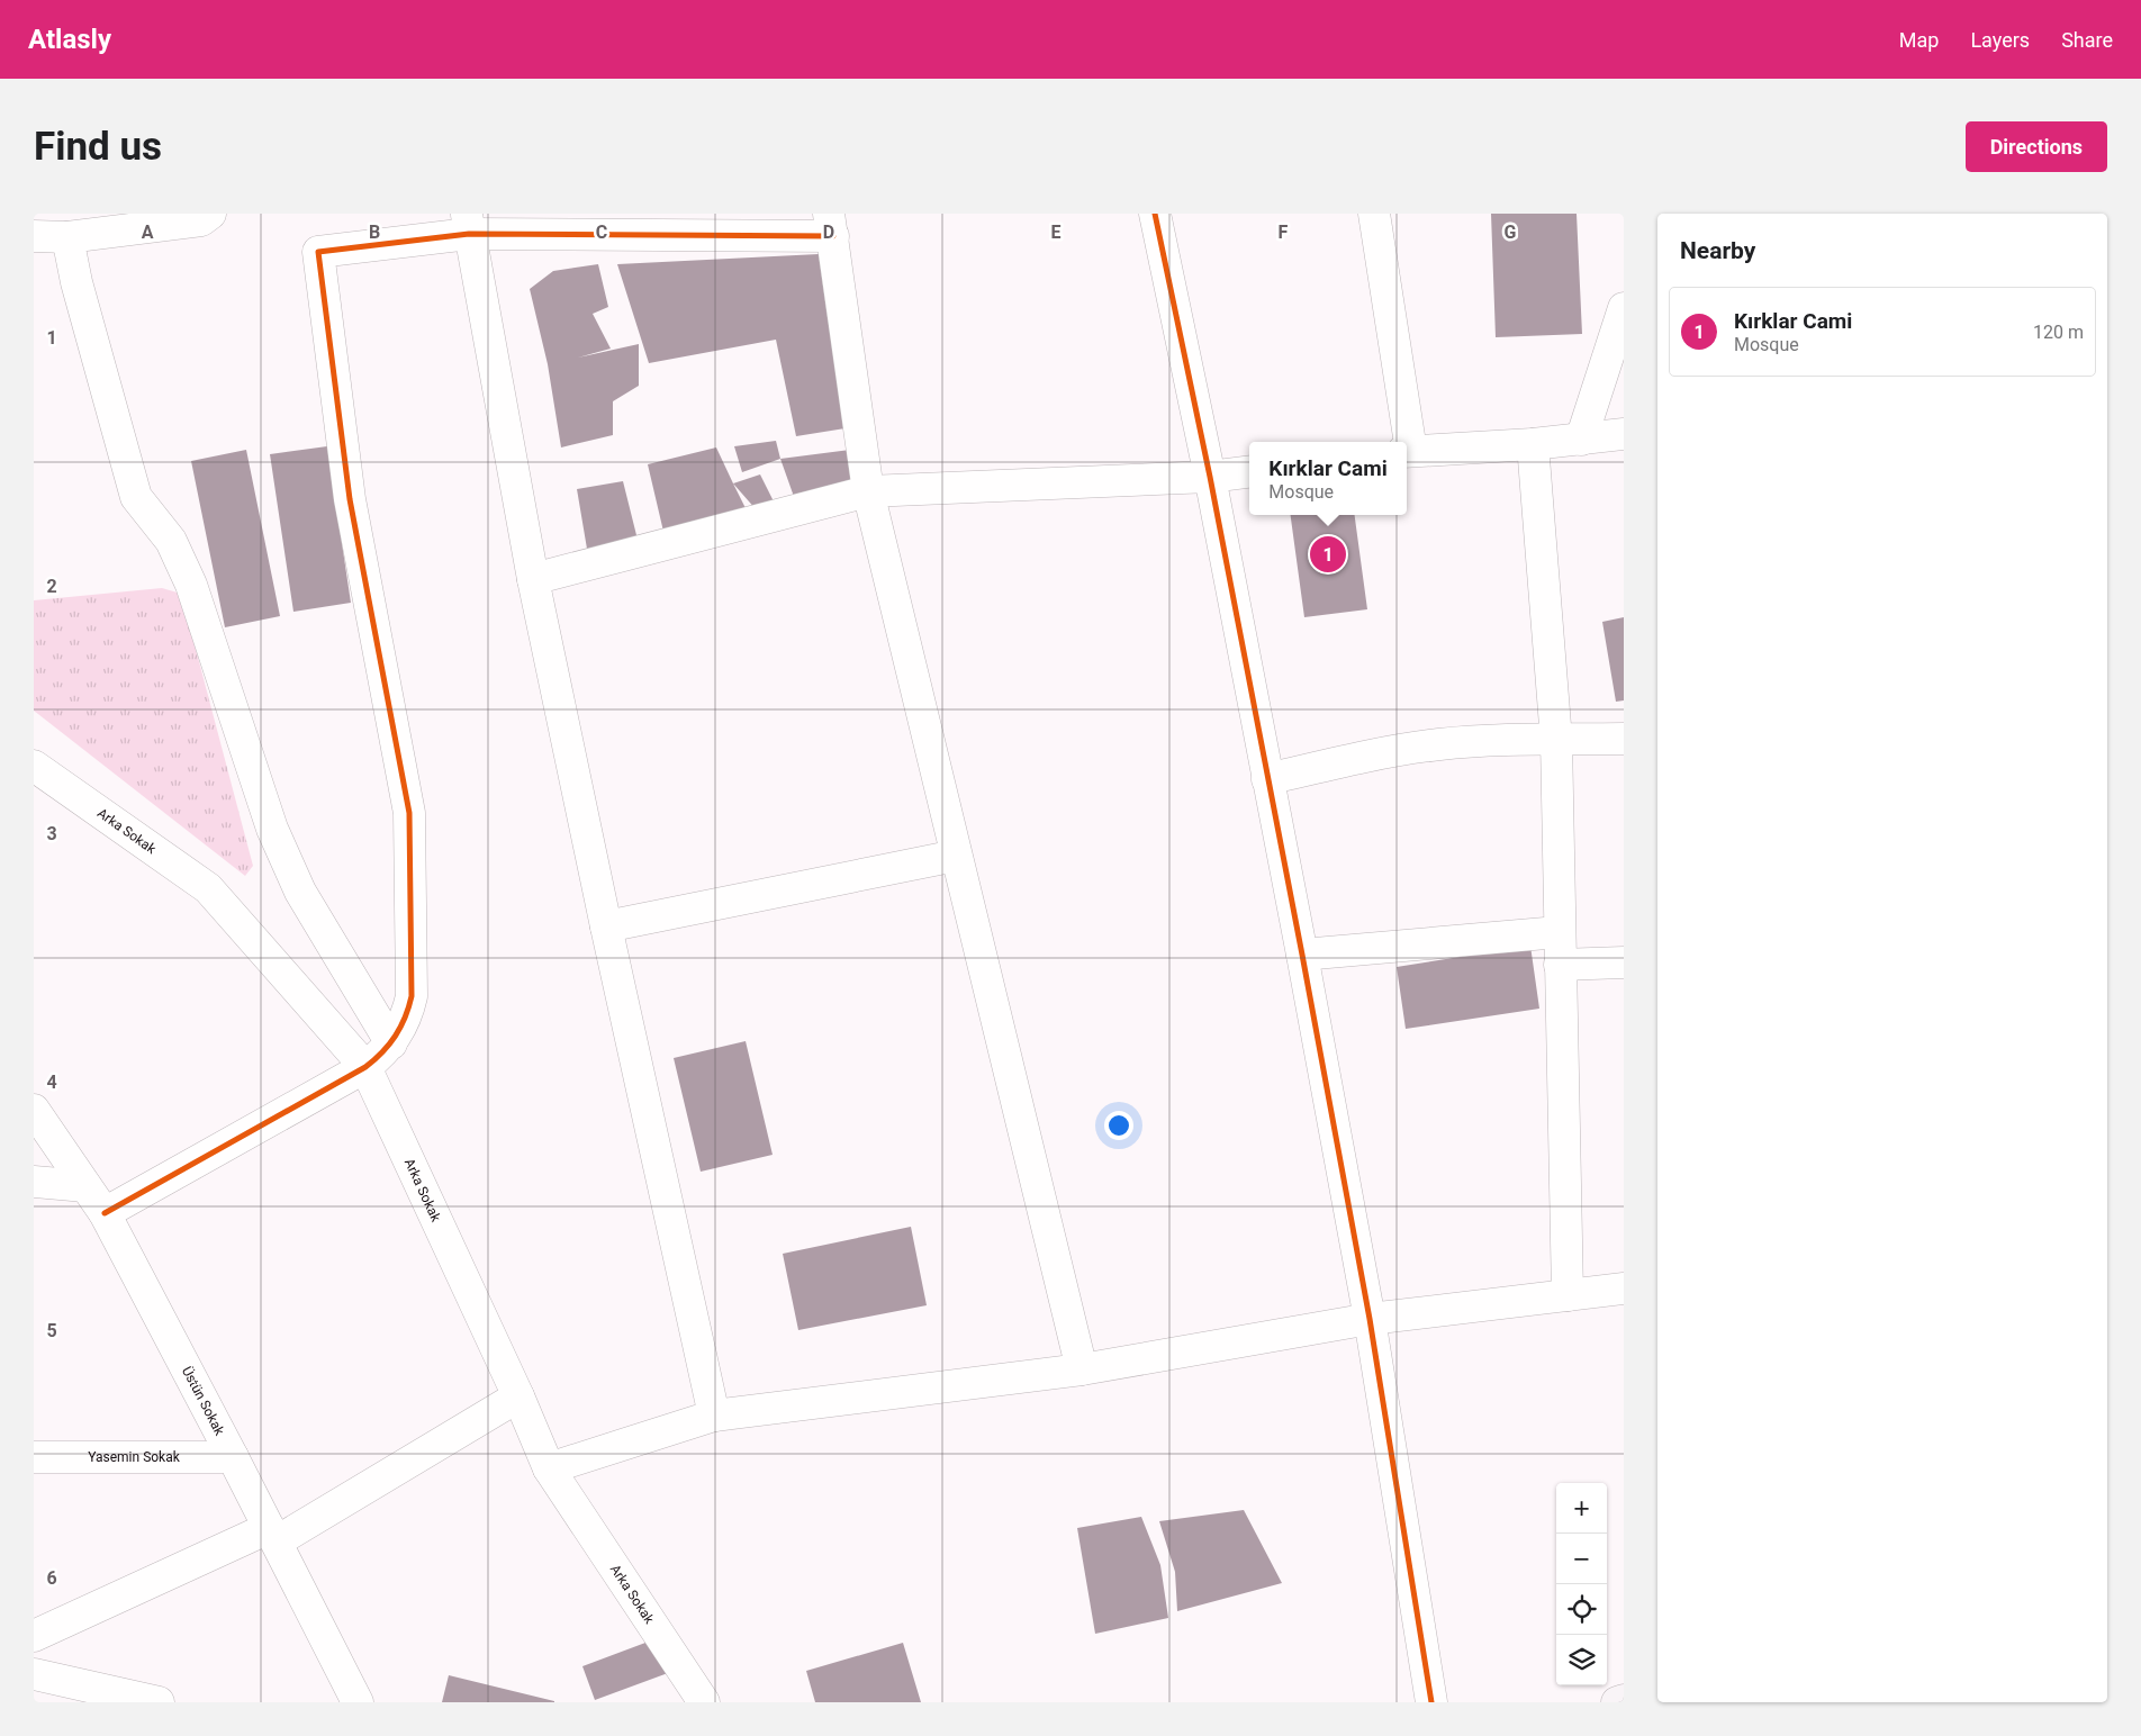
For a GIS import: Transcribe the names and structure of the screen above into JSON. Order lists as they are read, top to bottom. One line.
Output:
{"streets":{"street":["Arka Sokak","Üstün Sokak","Yasemin Sokak"]},"crossings":[["Üstün Sokak","Yasemin Sokak"]],"page":{"header":"Atlasly","nav":["Map","Layers","Share"],"buttons":"Directions","title":"Find us","heading":"Nearby","list":[{"mark":"1","name":"Kırklar Cami","note":"Mosque","value":"120 m"}],"popup":["Kırklar Cami","Mosque"],"pins":"1","map_buttons":["+","−"]},"grid":{"columns":["A","B","C","D","E","F","G"],"rows":["1","2","3","4","5","6"]}}
